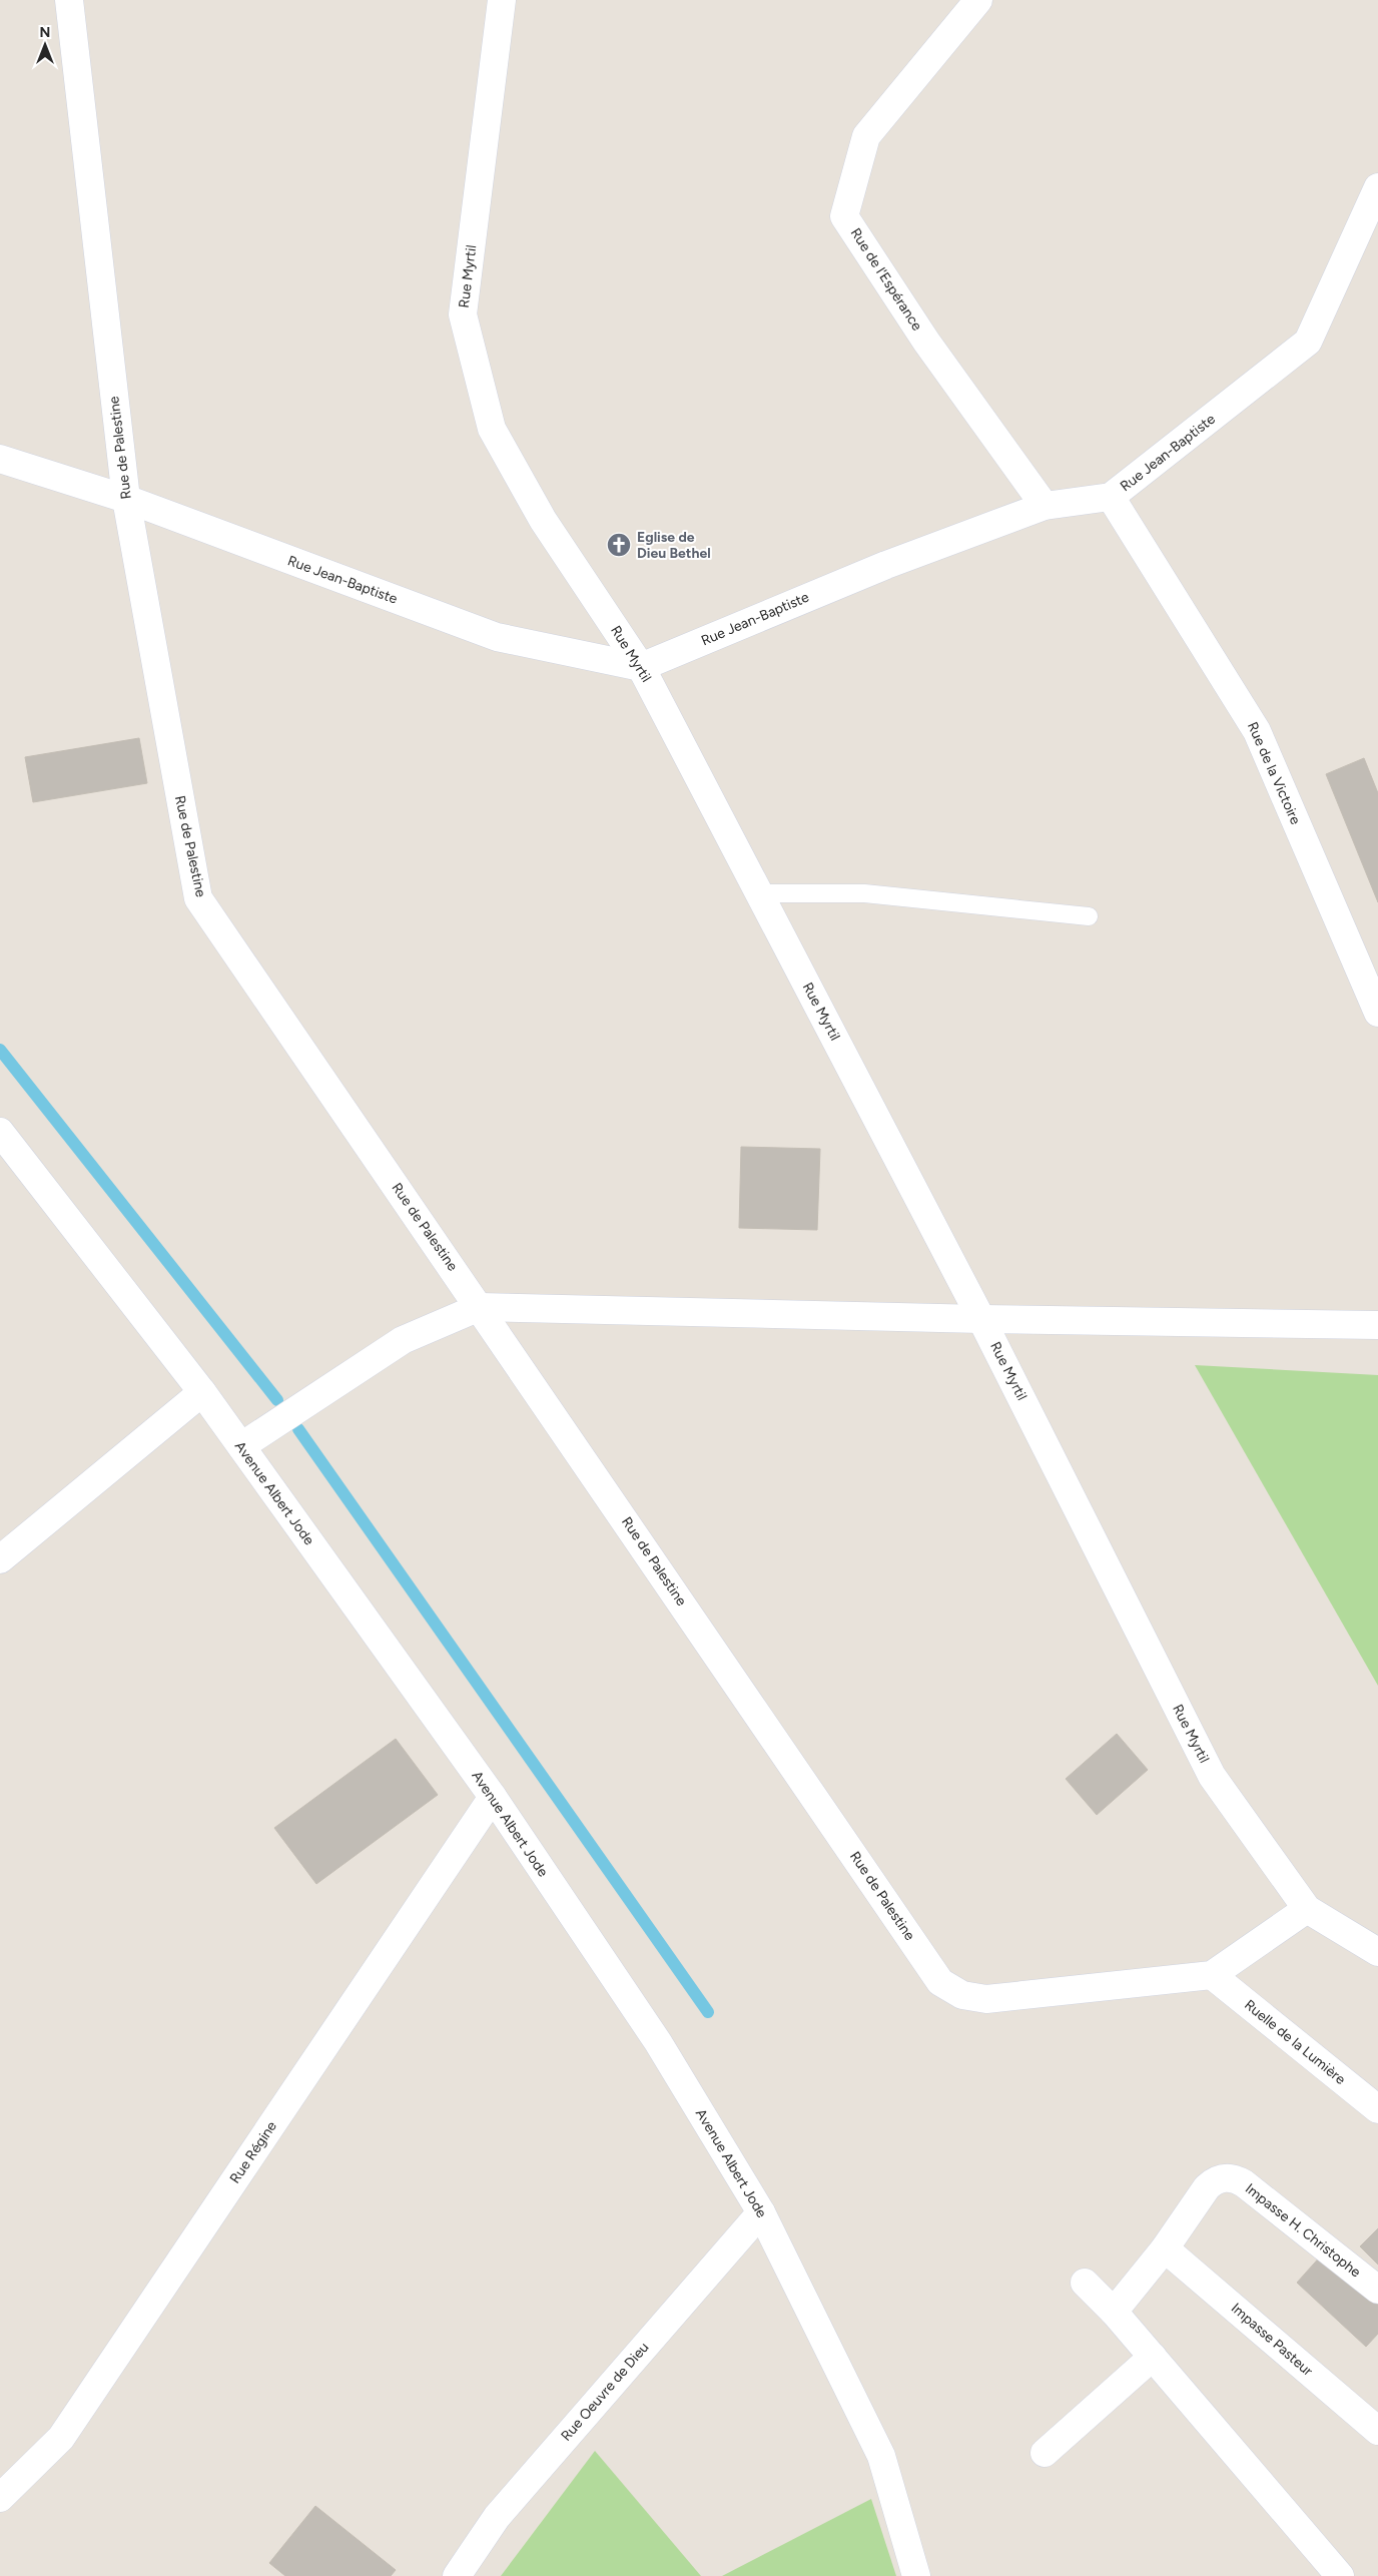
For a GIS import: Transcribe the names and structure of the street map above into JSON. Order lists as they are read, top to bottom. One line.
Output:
{"streets":{"street":["Rue Myrtil","Rue de l'Espérance","Rue de Palestine","Rue Jean-Baptiste","Rue de la Victoire","Avenue Albert Jode","Ruelle de la Lumière","Rue Régine","Impasse H. Christophe","Impasse Pasteur","Rue Oeuvre de Dieu"]},"crossings":[["Rue Myrtil","Rue de Palestine"],["Rue Myrtil","Rue Jean-Baptiste"],["Rue de l'Espérance","Rue Jean-Baptiste"],["Rue de Palestine","Rue Jean-Baptiste"],["Rue de Palestine","Ruelle de la Lumière"],["Rue Jean-Baptiste","Rue de la Victoire"],["Avenue Albert Jode","Rue Régine"],["Avenue Albert Jode","Rue Oeuvre de Dieu"],["Impasse H. Christophe","Impasse Pasteur"]],"places":{"church":["Eglise de Dieu Bethel"]},"north":"top"}
